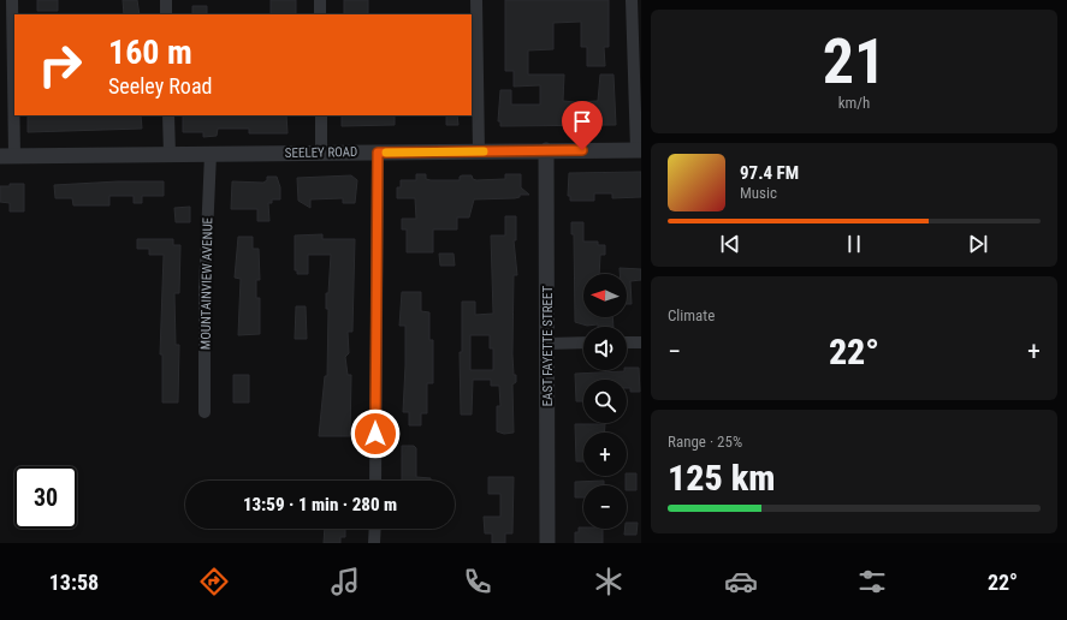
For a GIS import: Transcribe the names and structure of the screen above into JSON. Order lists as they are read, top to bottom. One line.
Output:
{"streets":{"street":["SEELEY ROAD","MOUNTAINVIEW AVENUE","EAST FAYETTE STREET"]},"crossings":[["SEELEY ROAD","MOUNTAINVIEW AVENUE"],["SEELEY ROAD","EAST FAYETTE STREET"]],"north":"left","page":{"tile":[["21","km/h"],"Climate",["Range · 25%","125 km"]],"turn":["160 m","Seeley Road"],"song":["97.4 FM","Music"],"map_buttons":["+","−"],"heat":["−","22°","+"],"limit":"30","trip":"13:59 · 1 min · 280 m","tabs":["13:58","22°"]}}
